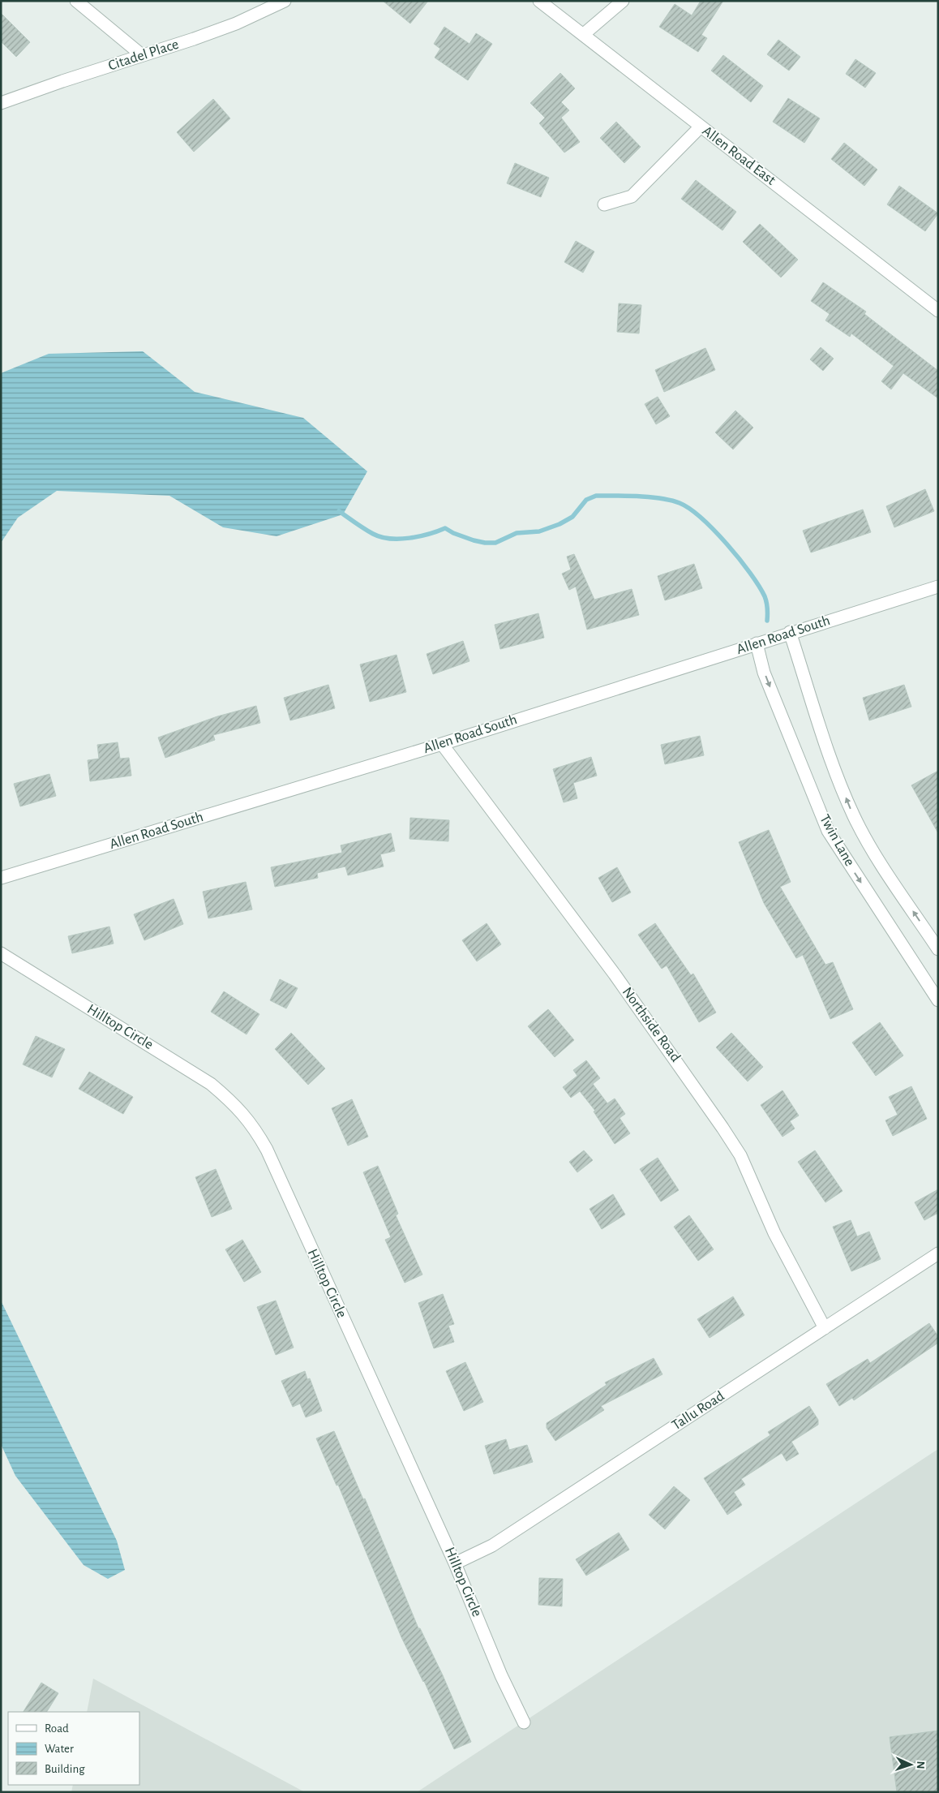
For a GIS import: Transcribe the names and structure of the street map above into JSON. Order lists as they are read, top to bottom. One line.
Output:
{"streets":{"street":["Citadel Place","Allen Road East","Allen Road South","Twin Lane","Northside Road","Hilltop Circle","Tallu Road"]},"crossings":[["Allen Road South","Twin Lane"],["Allen Road South","Northside Road"],["Northside Road","Tallu Road"],["Hilltop Circle","Tallu Road"]],"legend":["Road","Water","Building"],"north":"right"}
